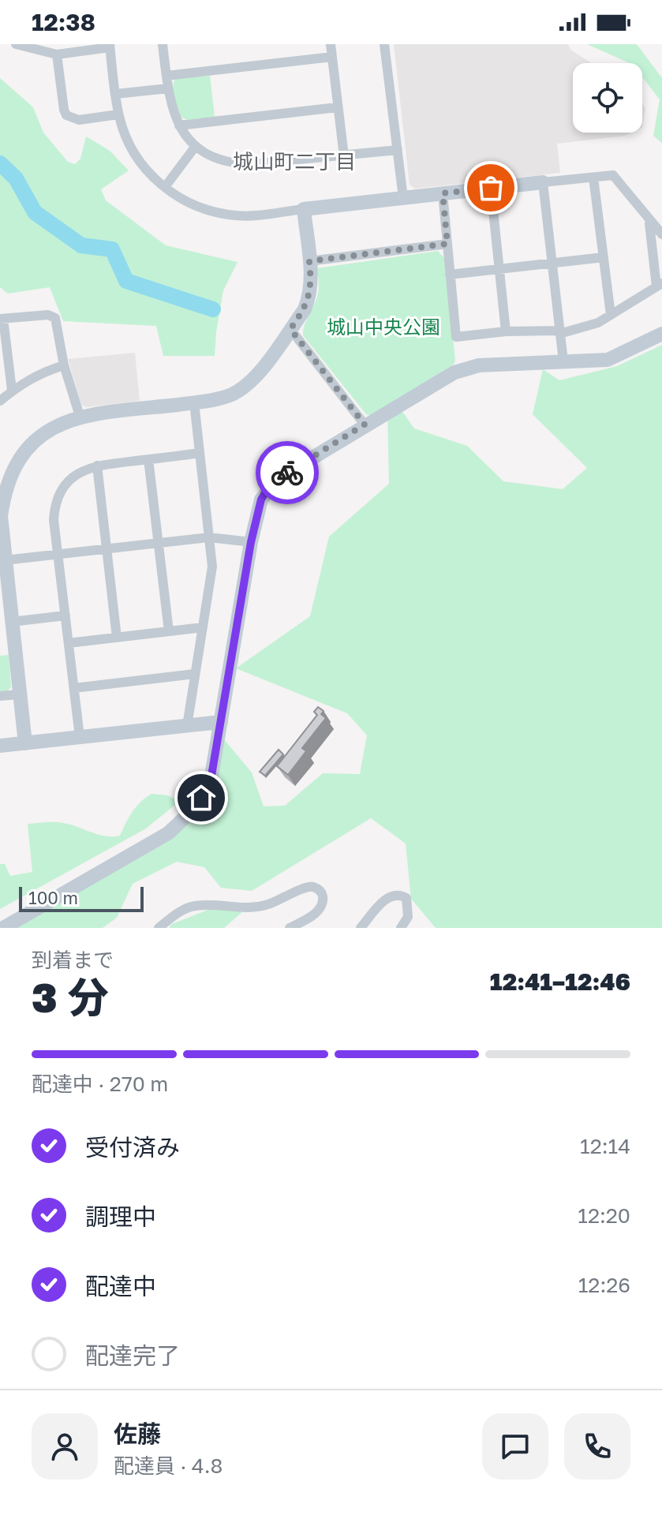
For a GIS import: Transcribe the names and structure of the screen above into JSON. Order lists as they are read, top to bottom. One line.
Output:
{"districts":["城山町二丁目"],"parks":["城山中央公園"],"scale_bar":"100 m","page":{"status":"12:38","scale":"100 m","heading":["3 分","到着まで","12:41–12:46"],"panel":["佐藤","配達員 · 4.8"],"bar":"配達中 · 270 m","list":[["受付済み","12:14"],["調理中","12:20"],["配達中","12:26"],"配達完了"]}}
